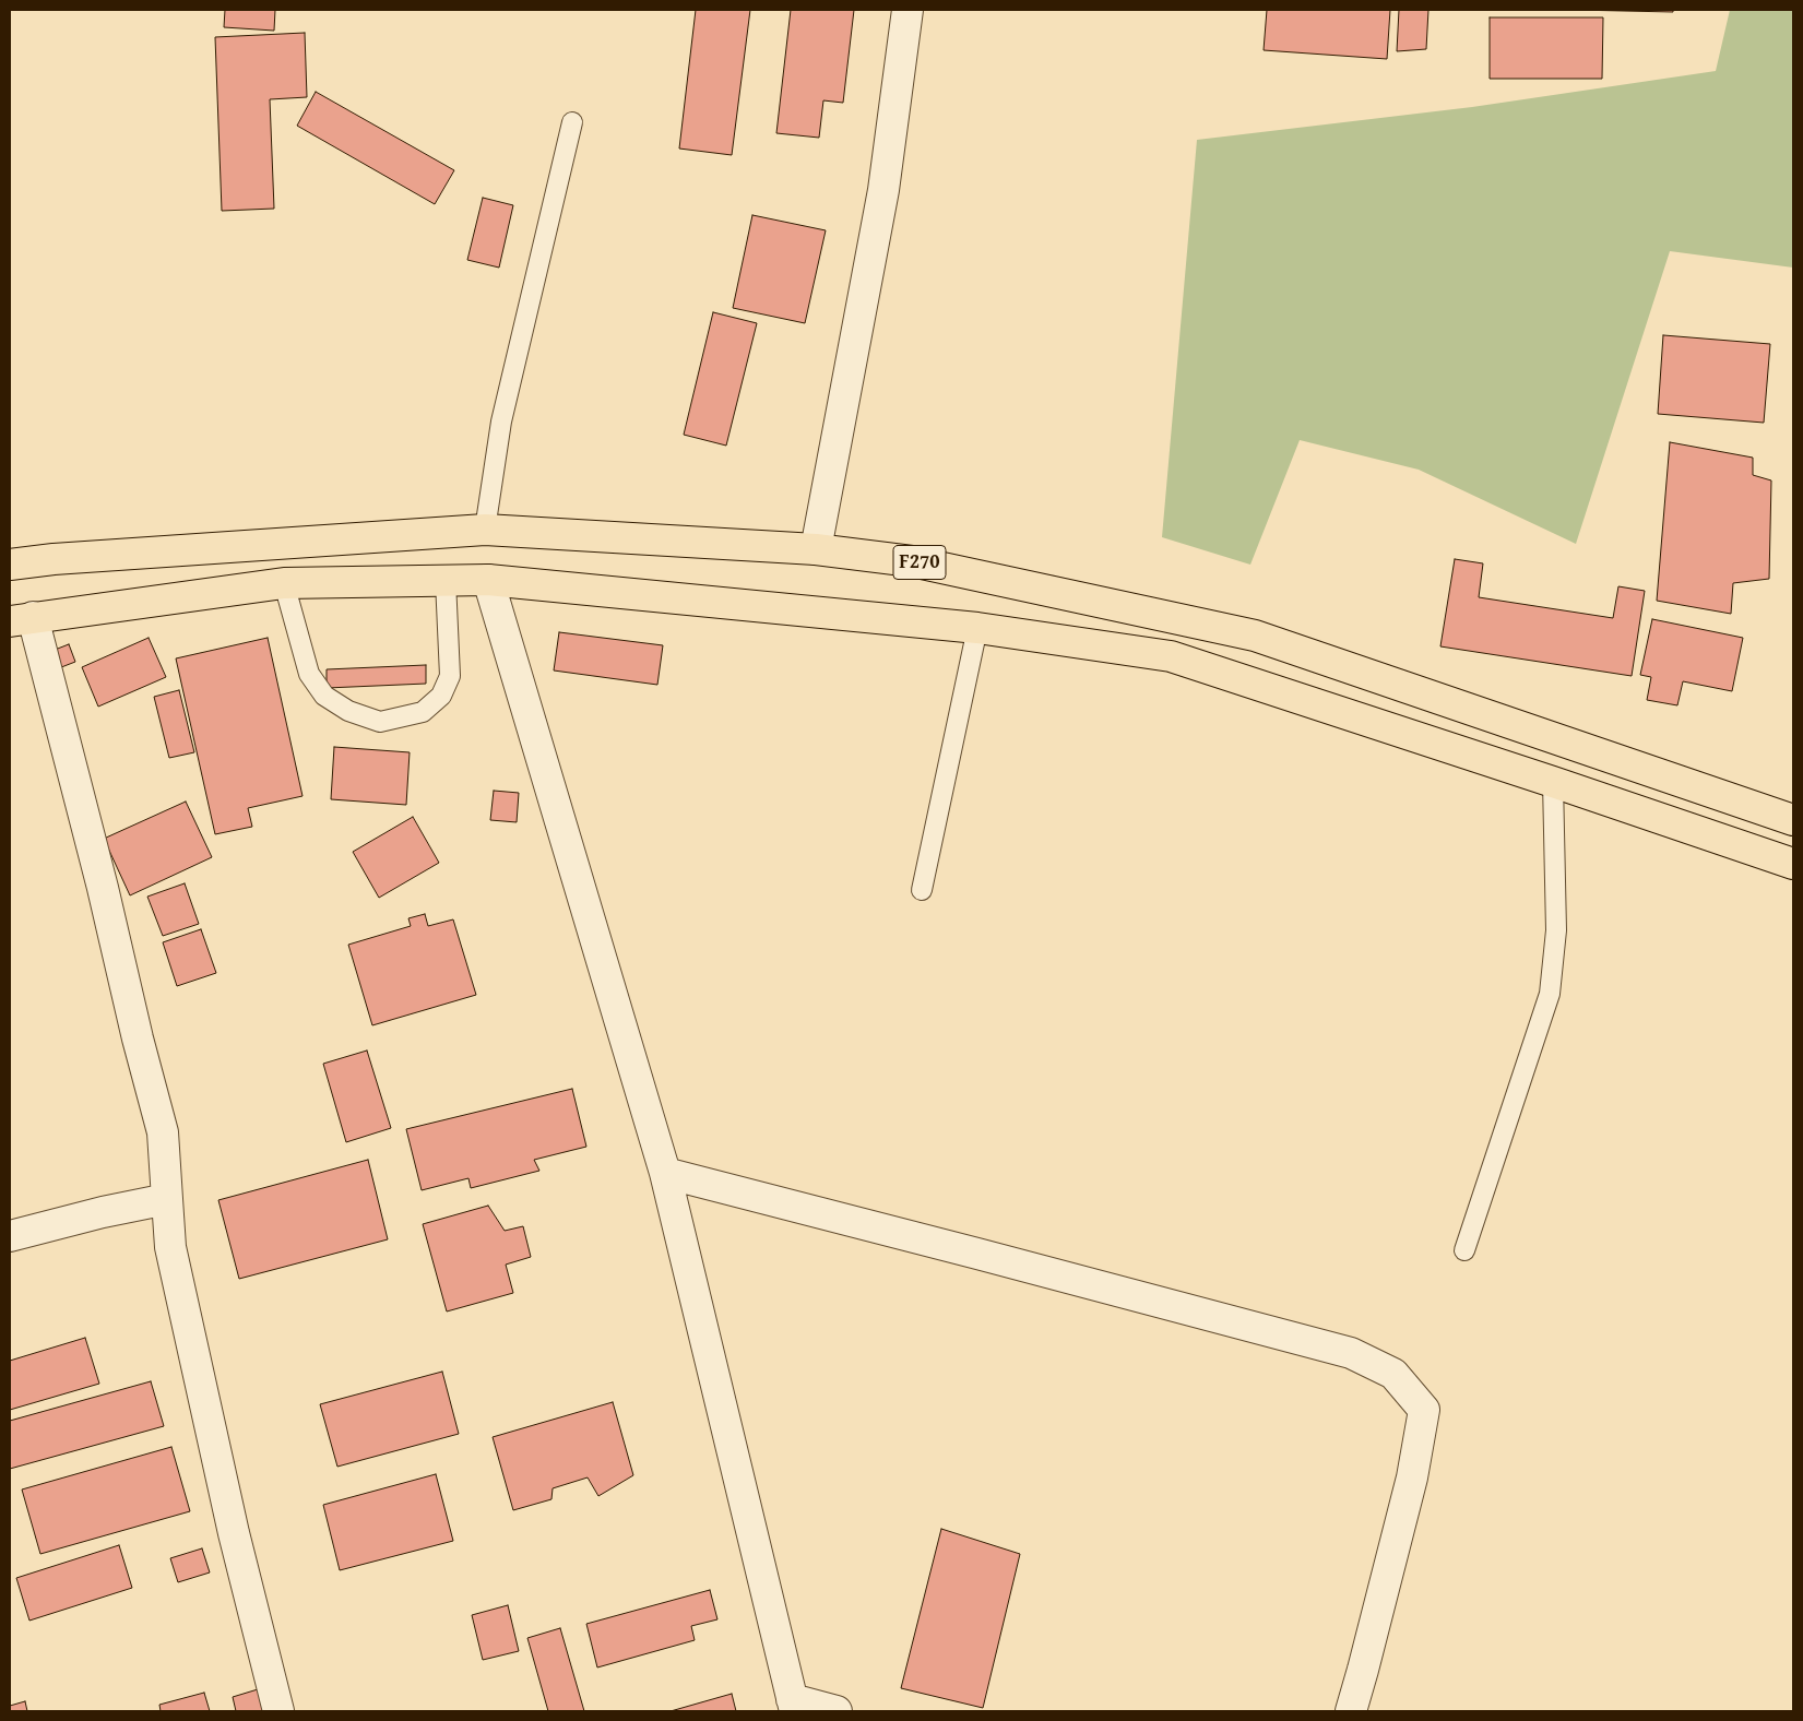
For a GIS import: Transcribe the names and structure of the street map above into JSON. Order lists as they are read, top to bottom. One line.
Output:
{"streets":{"main road":["F270"]}}
